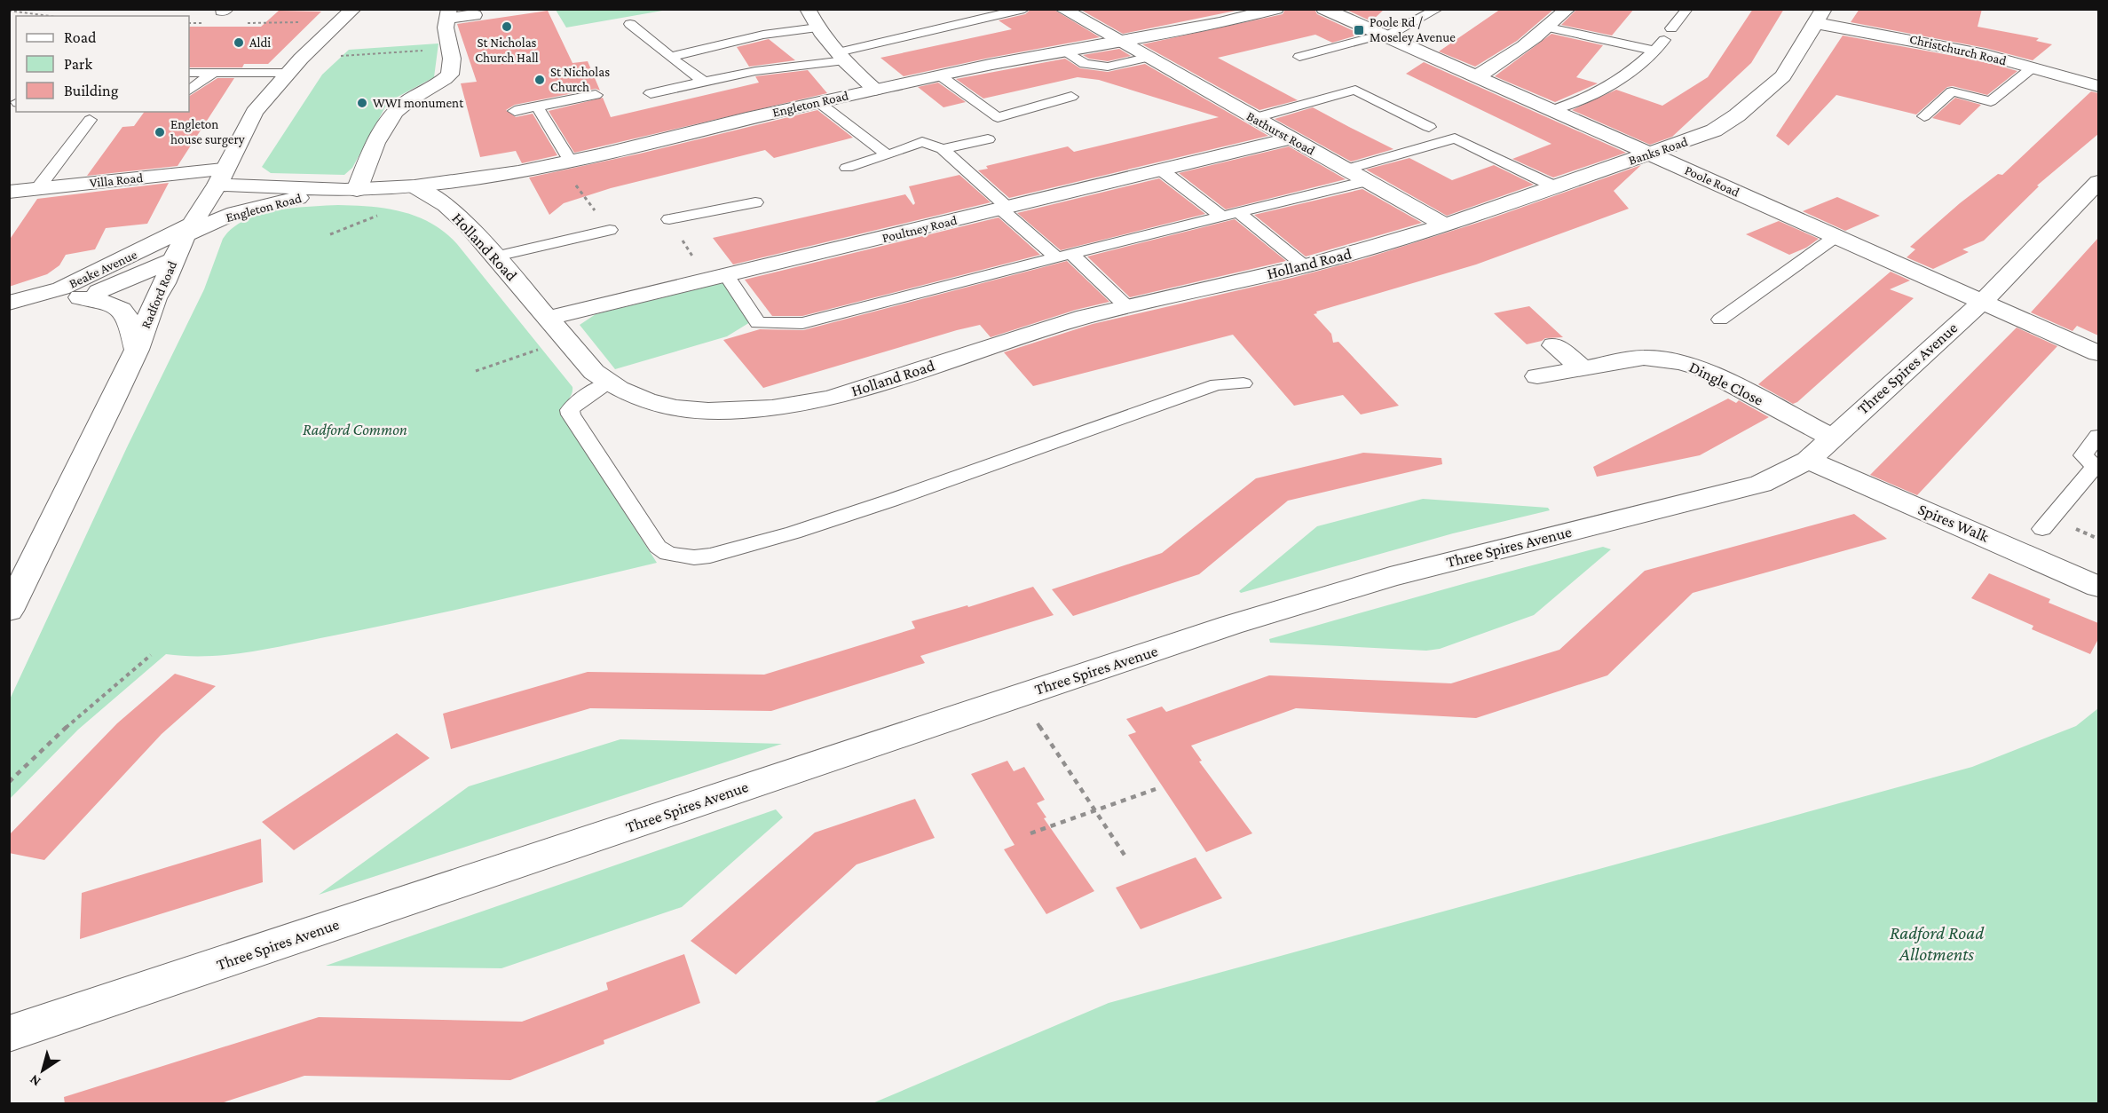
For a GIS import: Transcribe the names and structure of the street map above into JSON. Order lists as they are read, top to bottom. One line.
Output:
{"streets":{"street":["Christchurch Road","Engleton Road","Bathurst Road","Banks Road","Villa Road","Poole Road","Poultney Road","Holland Road","Beake Avenue","Radford Road","Three Spires Avenue","Dingle Close","Spires Walk"]},"crossings":[["Christchurch Road","Banks Road"],["Engleton Road","Bathurst Road"],["Engleton Road","Villa Road"],["Engleton Road","Holland Road"],["Engleton Road","Beake Avenue"],["Engleton Road","Radford Road"],["Bathurst Road","Banks Road"],["Bathurst Road","Poultney Road"],["Bathurst Road","Holland Road"],["Banks Road","Poole Road"],["Banks Road","Holland Road"],["Villa Road","Radford Road"],["Poole Road","Three Spires Avenue"],["Poultney Road","Holland Road"],["Beake Avenue","Radford Road"],["Three Spires Avenue","Dingle Close"],["Three Spires Avenue","Spires Walk"]],"parks":["Radford Common","Radford Road Allotments"],"places":{"other":["St Nicholas Church Hall","Aldi","St Nicholas Church","WWI monument","Engleton house surgery"],"transit":["Poole Rd / Moseley Avenue"]},"legend":["Road","Park","Building"],"north":"bottom left"}
